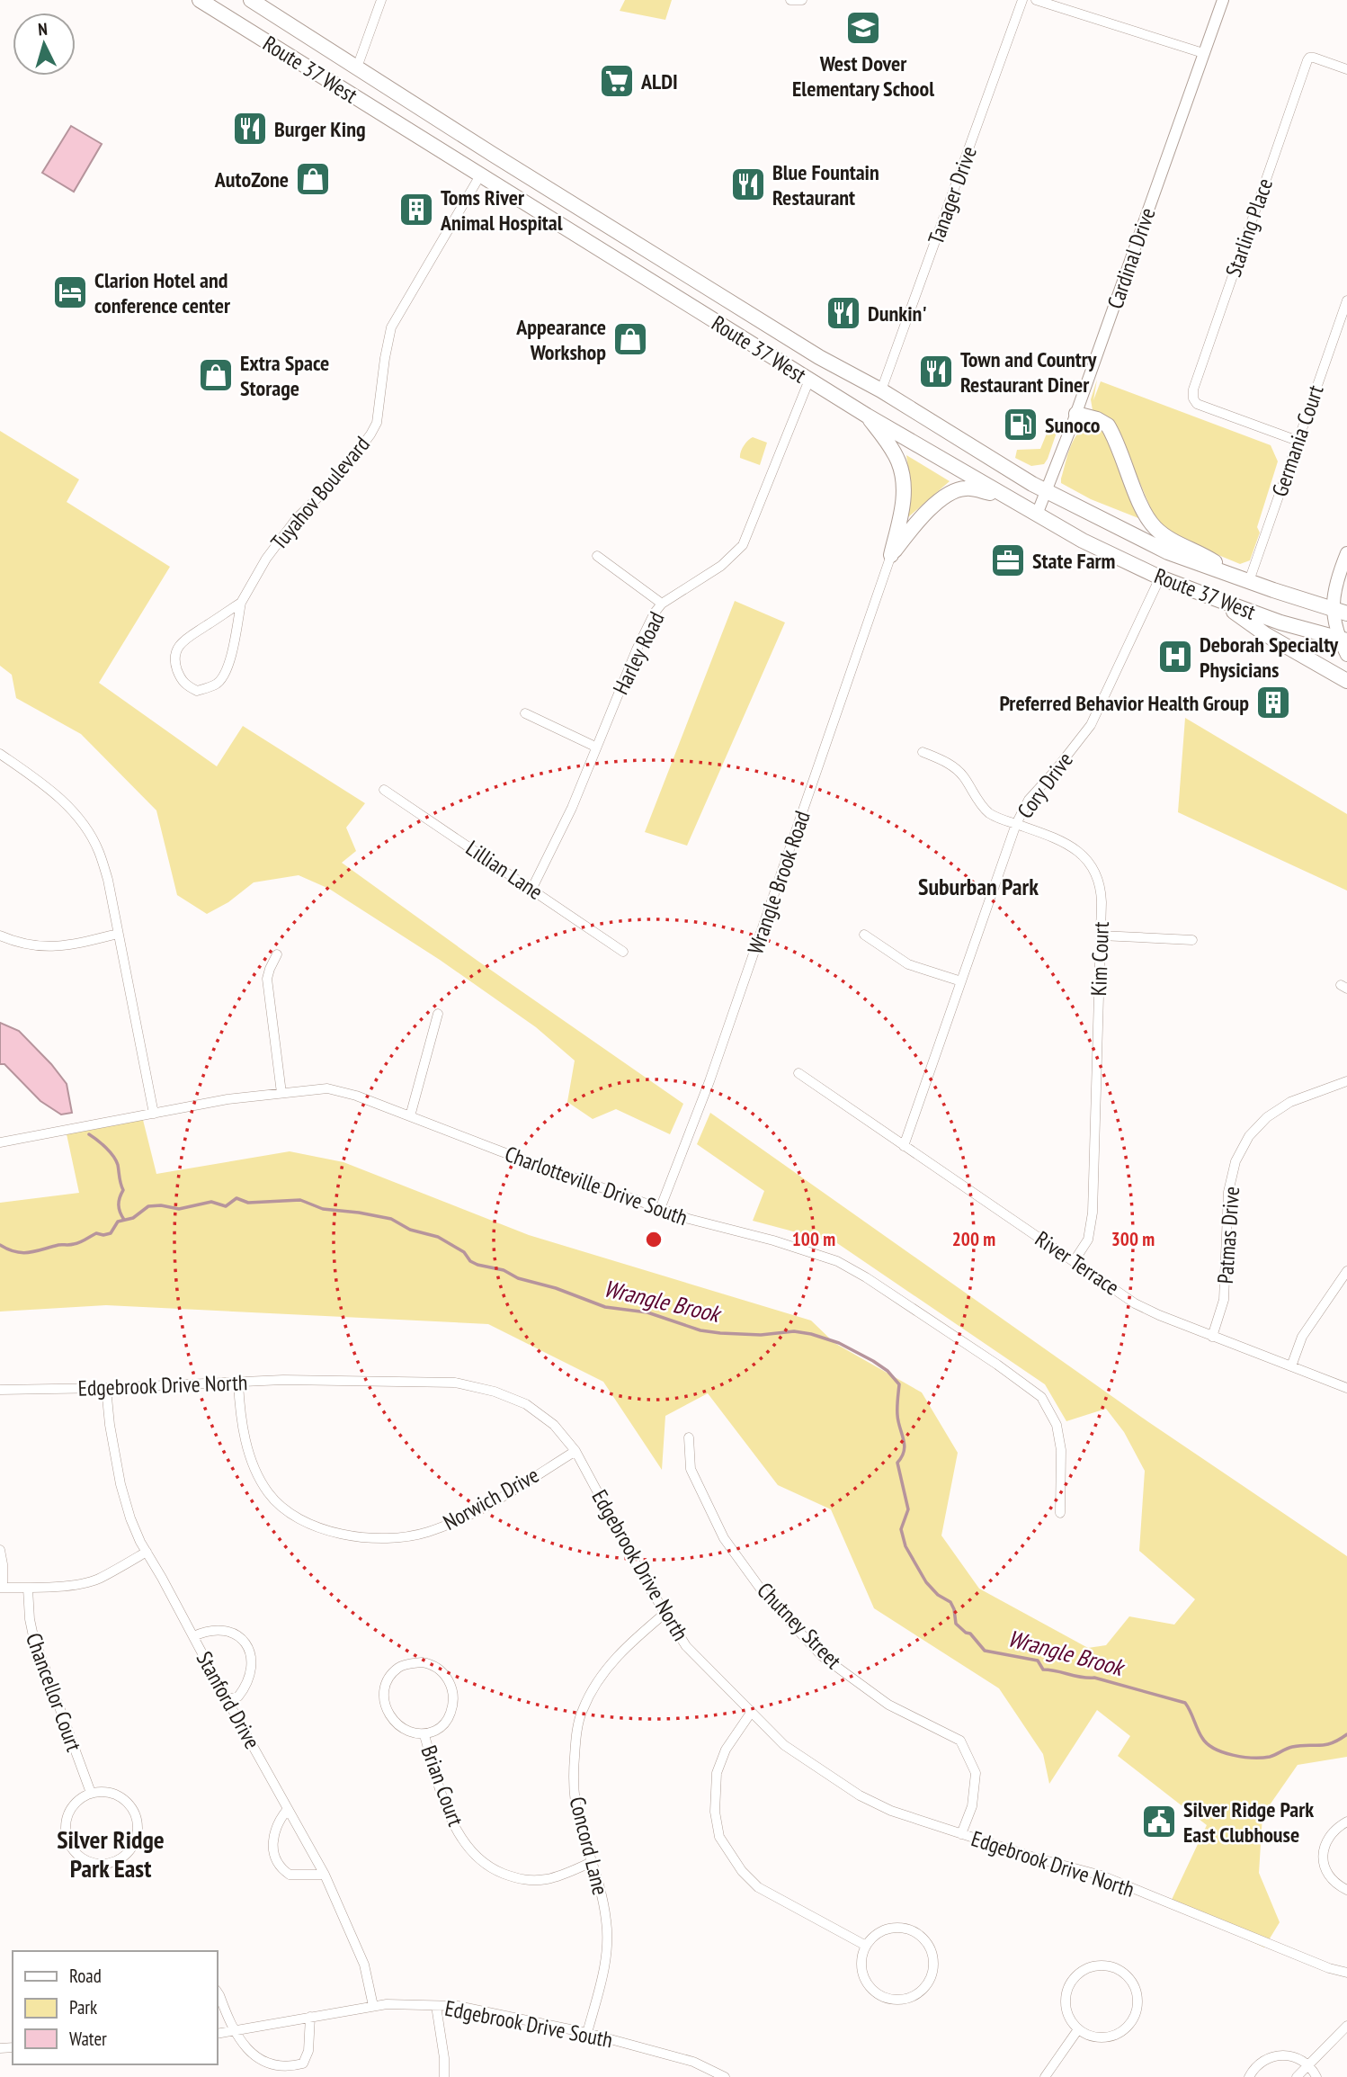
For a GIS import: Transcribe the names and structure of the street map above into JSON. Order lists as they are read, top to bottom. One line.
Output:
{"streets":{"highway":["Route 37 West"],"street":["Tanager Drive","Starling Place","Cardinal Drive","Germania Court","Tuyahov Boulevard","Harley Road","Cory Drive","Lillian Lane","Wrangle Brook Road","Kim Court","Charlotteville Drive South","Patmas Drive","River Terrace","Edgebrook Drive North","Norwich Drive","Chutney Street","Chancellor Court","Stanford Drive","Brian Court","Concord Lane","Edgebrook Drive South"]},"crossings":[["Route 37 West","Tanager Drive"],["Route 37 West","Cardinal Drive"],["Route 37 West","Germania Court"],["Route 37 West","Tuyahov Boulevard"],["Route 37 West","Harley Road"],["Route 37 West","Cory Drive"],["Starling Place","Germania Court"],["Harley Road","Lillian Lane"],["Cory Drive","Kim Court"],["Cory Drive","River Terrace"],["Wrangle Brook Road","Charlotteville Drive South"],["Kim Court","River Terrace"],["Patmas Drive","River Terrace"],["Edgebrook Drive North","Norwich Drive"],["Edgebrook Drive North","Chutney Street"],["Edgebrook Drive North","Stanford Drive"],["Edgebrook Drive North","Concord Lane"],["Stanford Drive","Edgebrook Drive South"],["Brian Court","Concord Lane"],["Concord Lane","Edgebrook Drive South"]],"districts":["Suburban Park","Silver Ridge Park East"],"water":["Wrangle Brook"],"places":{"school or university":["West Dover Elementary School"],"supermarket":["ALDI"],"restaurant":["Burger King","Blue Fountain Restaurant","Dunkin'","Town and Country Restaurant Diner"],"shop":["AutoZone","Appearance Workshop","Extra Space Storage"],"building":["Toms River Animal Hospital","Preferred Behavior Health Group"],"hotel":["Clarion Hotel and conference center"],"fuel station":["Sunoco"],"office":["State Farm"],"hospital":["Deborah Specialty Physicians"],"public building":["Silver Ridge Park East Clubhouse"]},"legend":["Road","Park","Water"],"north":"top","rings":["100 m","200 m","300 m"]}
